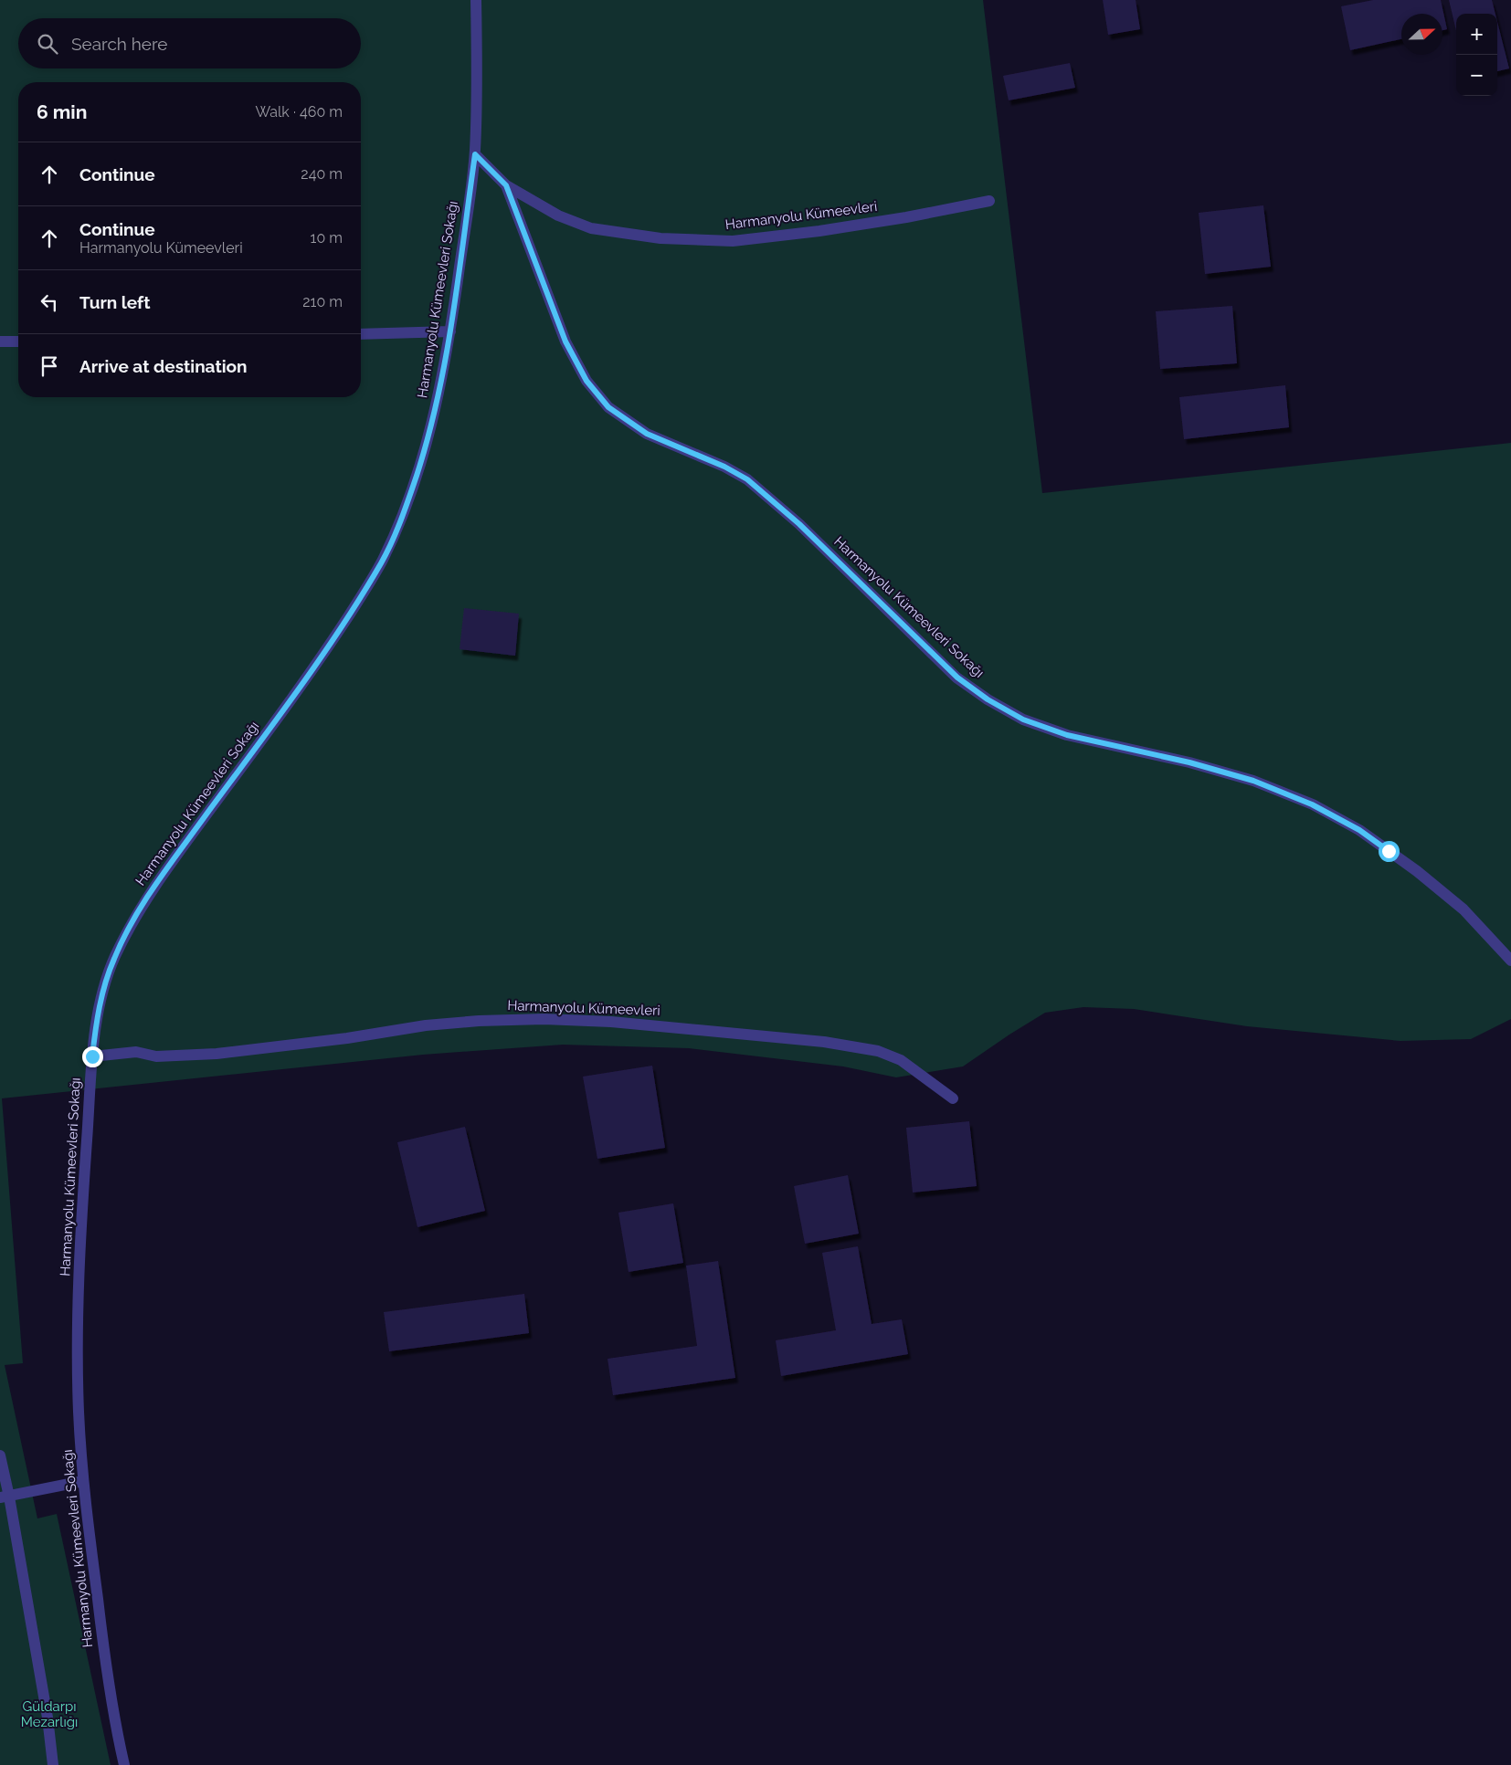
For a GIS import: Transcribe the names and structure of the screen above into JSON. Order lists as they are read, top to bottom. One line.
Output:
{"streets":{"street":["Harmanyolu Kümeevleri","Harmanyolu Kümeevleri Sokağı"]},"crossings":[["Harmanyolu Kümeevleri","Harmanyolu Kümeevleri Sokağı"]],"parks":["Güldarpı Mezarlığı"],"north":"right","page":{"map_buttons":["+","−"],"search":"Search here","heading":["6 min","Walk · 460 m"],"list":[["Continue","240 m"],["Continue","Harmanyolu Kümeevleri","10 m"],["Turn left","210 m"],"Arrive at destination"]}}
